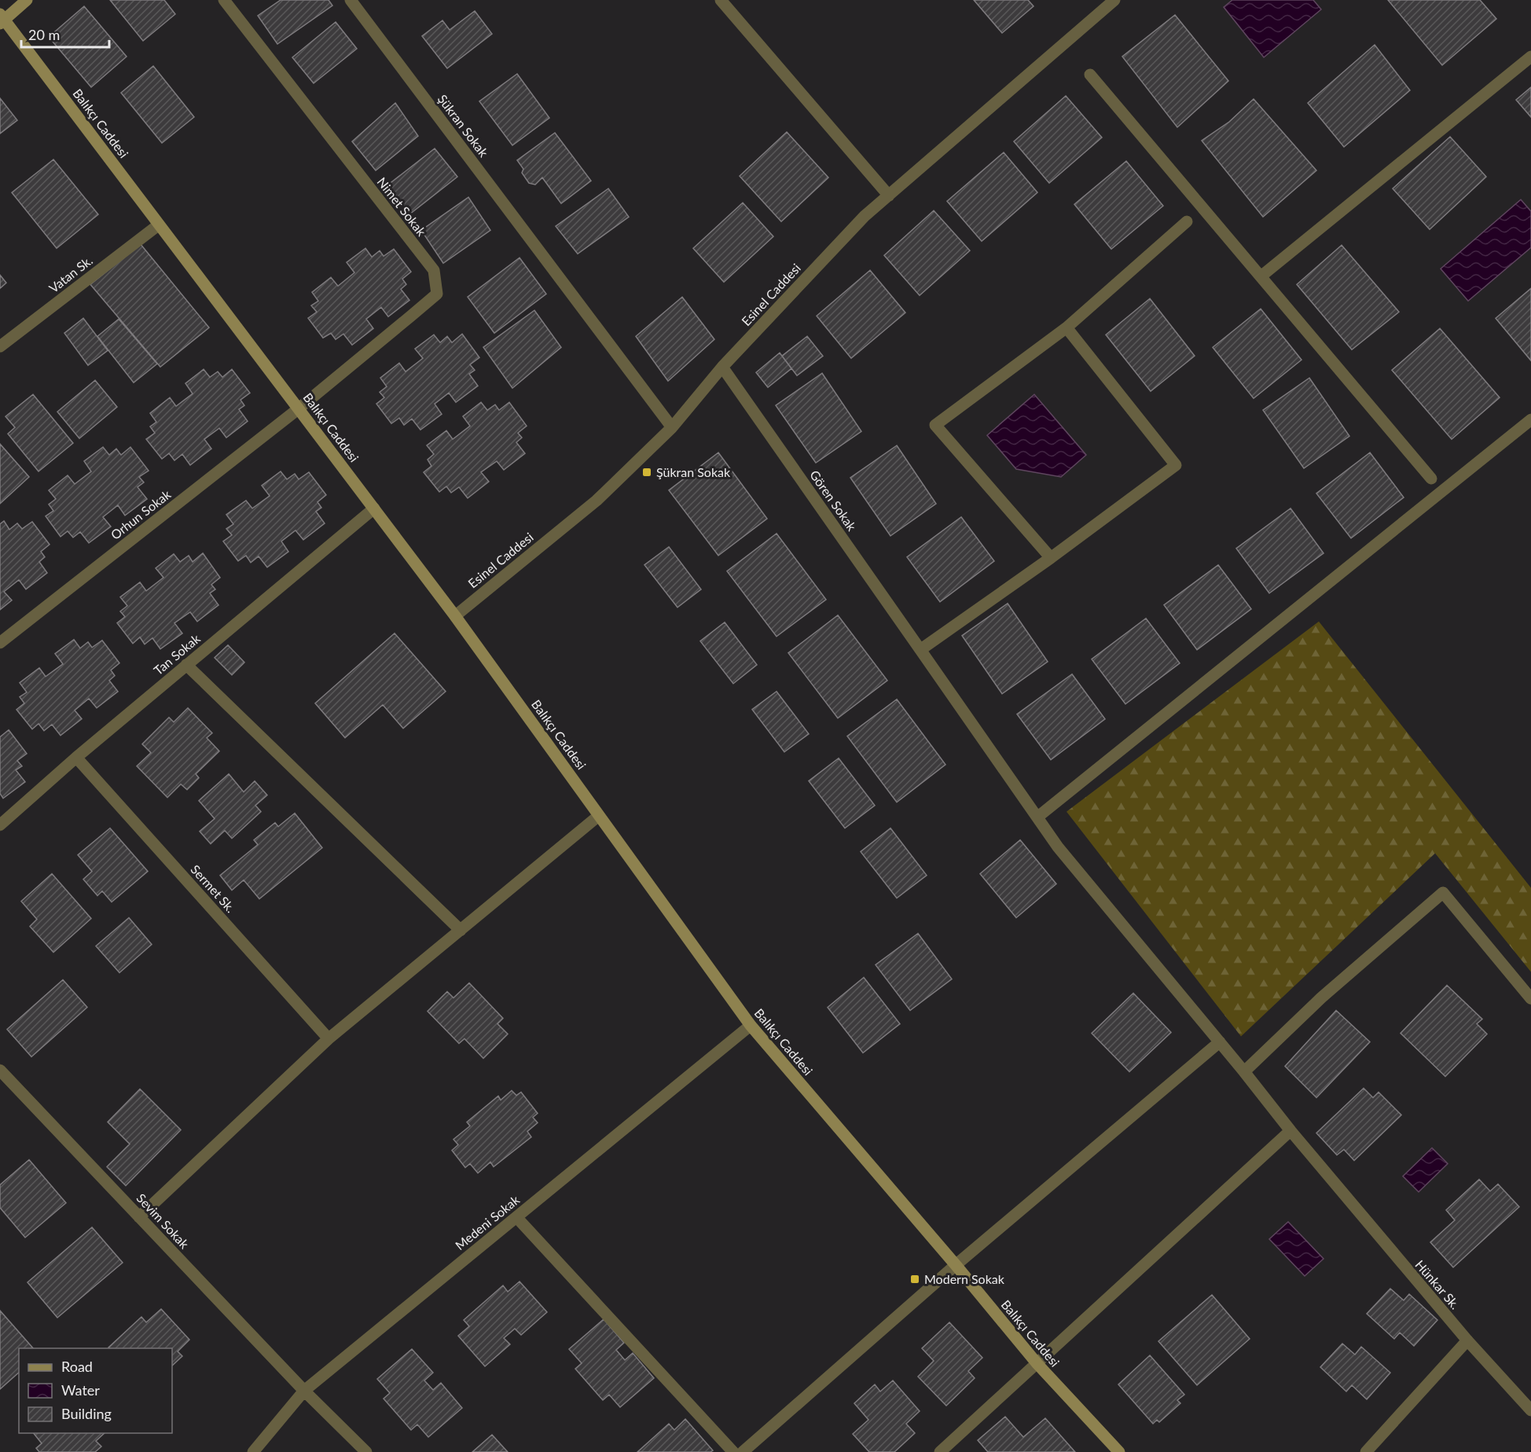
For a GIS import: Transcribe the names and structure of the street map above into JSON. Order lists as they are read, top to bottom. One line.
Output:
{"streets":{"main road":["Balıkçı Caddesi"],"street":["Şükran Sokak","Nimet Sokak","Vatan Sk.","Esinel Caddesi","Gören Sokak","Orhun Sokak","Tan Sokak","Sermet Sk.","Sevim Sokak","Medeni Sokak","Hünkar Sk."]},"crossings":[["Balıkçı Caddesi","Nimet Sokak"],["Balıkçı Caddesi","Vatan Sk."],["Balıkçı Caddesi","Esinel Caddesi"],["Balıkçı Caddesi","Orhun Sokak"],["Balıkçı Caddesi","Tan Sokak"],["Balıkçı Caddesi","Medeni Sokak"],["Şükran Sokak","Esinel Caddesi"],["Nimet Sokak","Orhun Sokak"],["Esinel Caddesi","Gören Sokak"],["Gören Sokak","Hünkar Sk."],["Tan Sokak","Sermet Sk."],["Sevim Sokak","Medeni Sokak"]],"places":{"transit":["Şükran Sokak","Modern Sokak"]},"legend":["Road","Water","Building"],"scale_bar":"20 m"}
